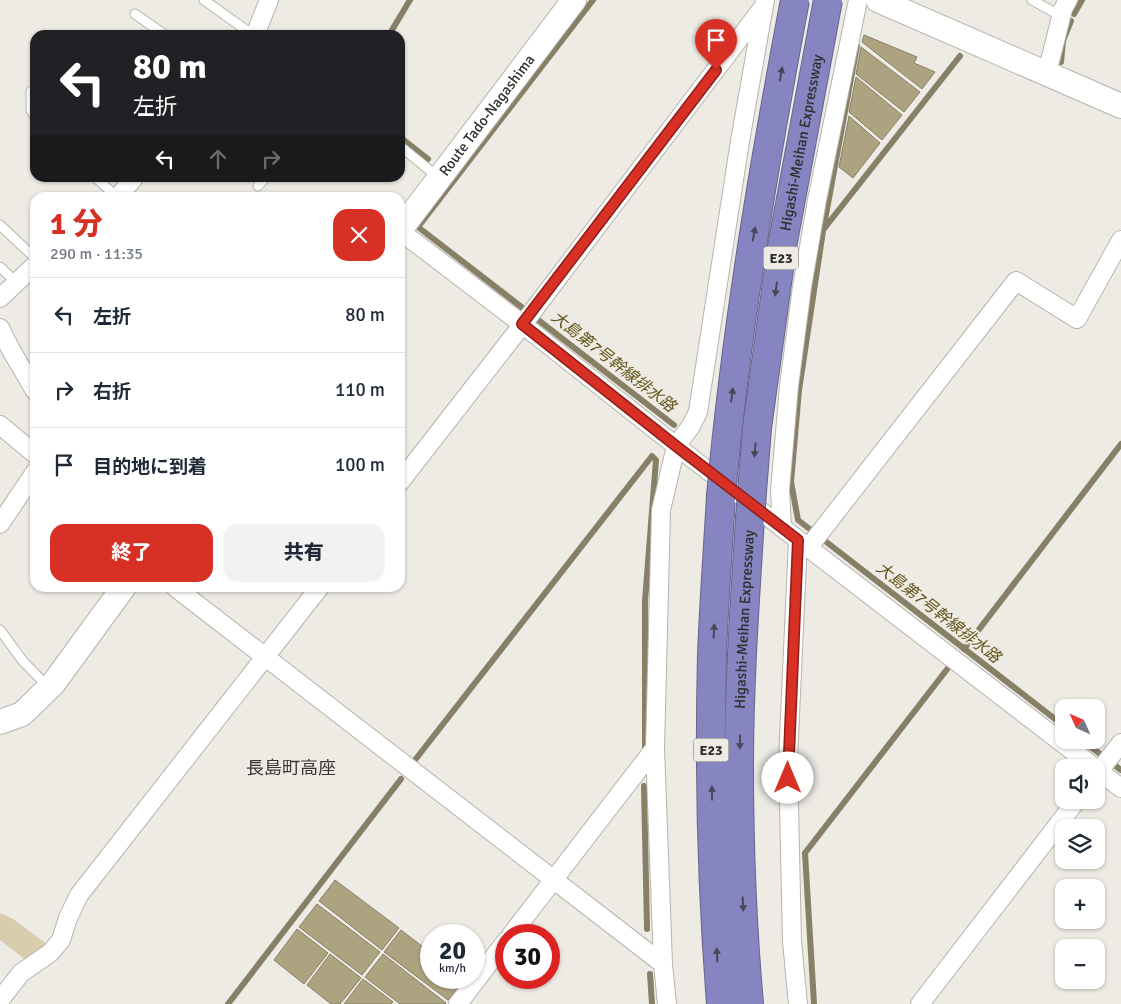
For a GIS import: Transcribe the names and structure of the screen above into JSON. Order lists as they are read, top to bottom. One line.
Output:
{"streets":{"highway":["Higashi-Meihan Expressway","E23"],"main road":["Route Tado-Nagashima"]},"districts":["長島町高座"],"water":["大島第7号幹線排水路"],"north":"top left","page":{"turn":["80 m","左折"],"heading":["1 分","290 m · 11:35"],"list":[{"name":"左折","value":"80 m"},{"name":"右折","value":"110 m"},{"name":"目的地に到着","value":"100 m"}],"buttons":["終了","共有"],"map_buttons":["+","−"],"speed":"20 km/h","limit":"30"}}
